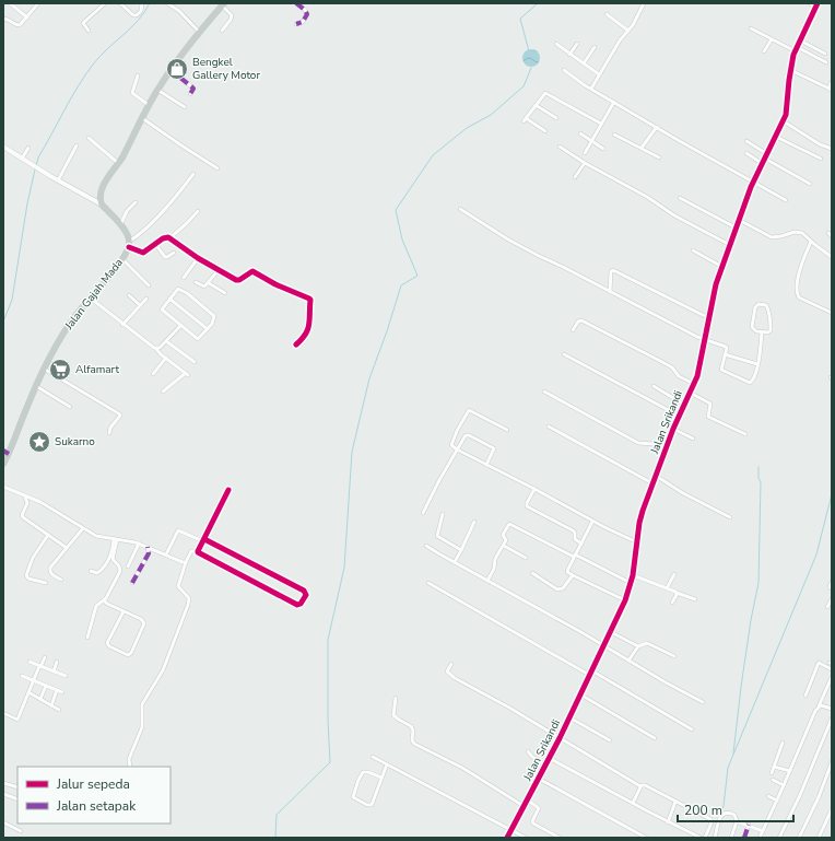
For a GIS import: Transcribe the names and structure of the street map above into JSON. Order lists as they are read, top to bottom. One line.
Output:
{"streets":{"highway":["Jalan Gajah Mada"],"street":["Jalan Srikandi"]},"places":{"shop":["Bengkel Gallery Motor"],"supermarket":["Alfamart"],"place":["Sukarno"]},"legend":["Jalur sepeda","Jalan setapak"],"scale_bar":"200 m"}
